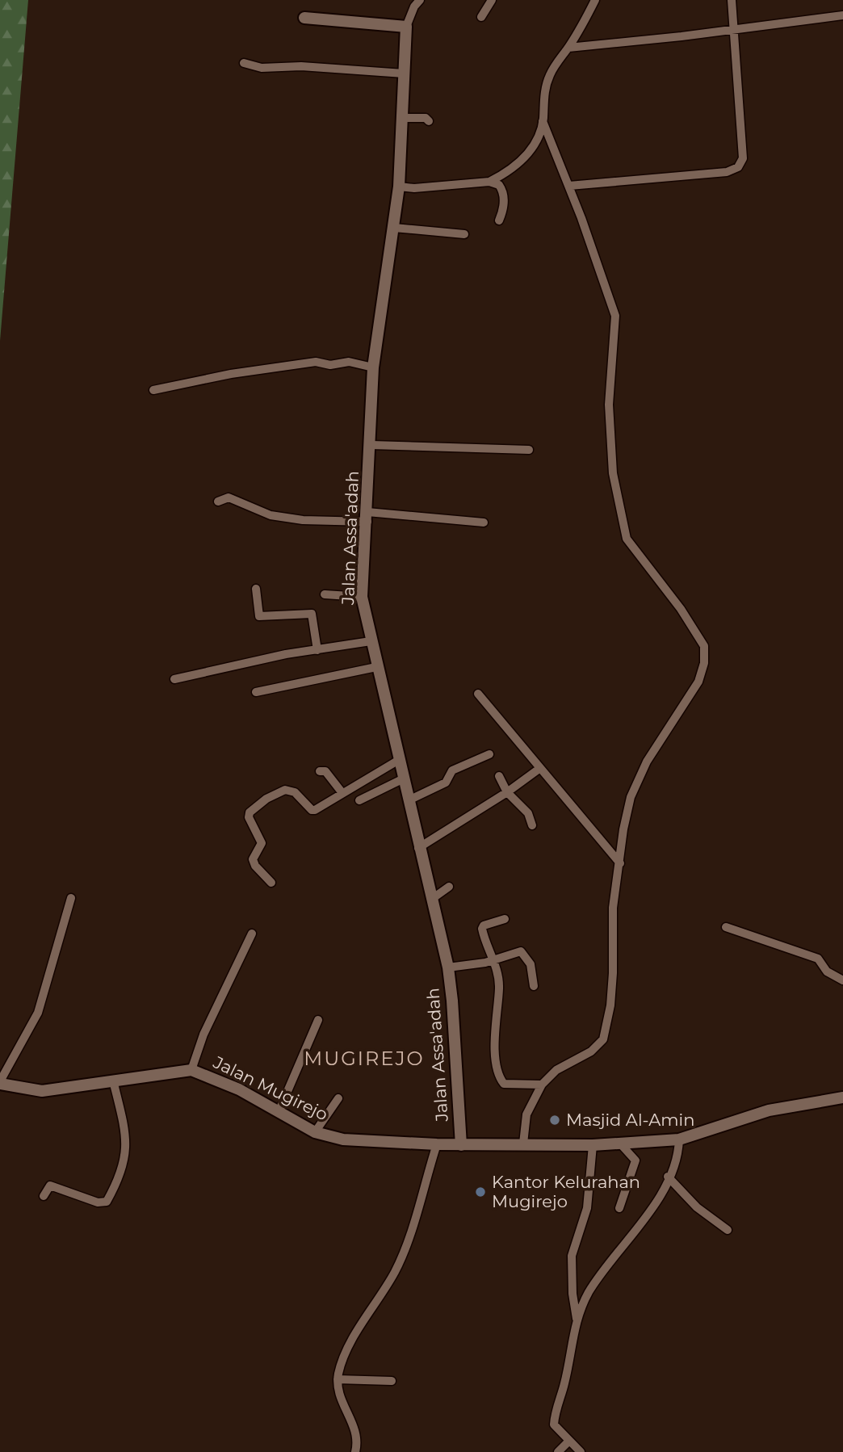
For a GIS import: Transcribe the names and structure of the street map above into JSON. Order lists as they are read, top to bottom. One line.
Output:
{"streets":{"street":["Jalan Assa'adah","Jalan Mugirejo"]},"crossings":[["Jalan Assa'adah","Jalan Mugirejo"]],"districts":["MUGIREJO"],"places":["Masjid Al-Amin","Kantor Kelurahan Mugirejo"]}
